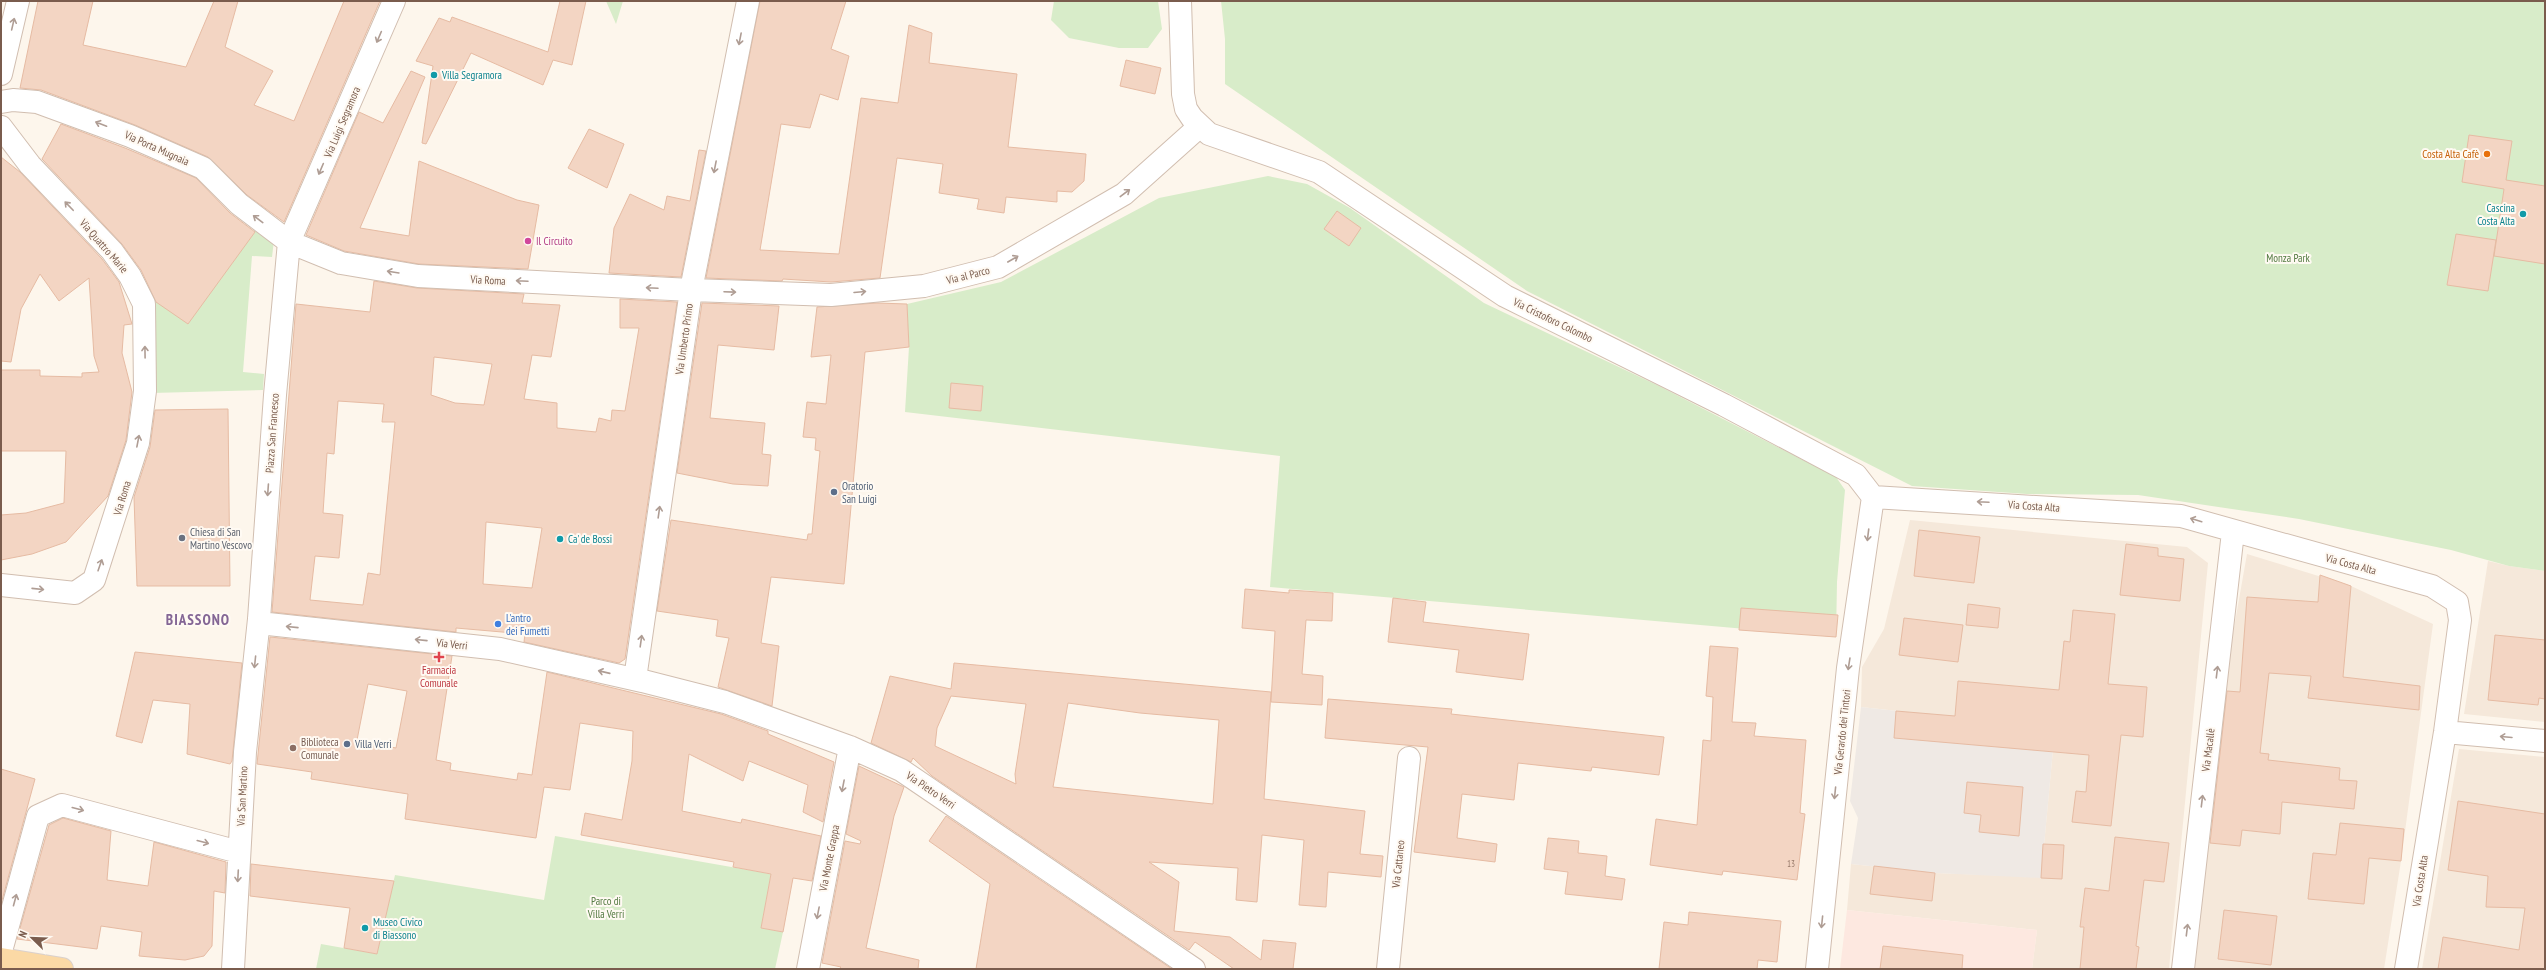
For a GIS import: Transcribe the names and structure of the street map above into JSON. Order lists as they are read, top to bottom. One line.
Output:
{"streets":{"street":["Via Luigi Segramora","Via Porta Mugnaia","Via Quattro Marie","Via al Parco","Via Roma","Via Cristoforo Colombo","Via Umberto Primo","Piazza San Francesco","Via Costa Alta","Via Verri","Via Gerardo dei Tintori","Via Macallè","Via Pietro Verri","Via San Martino","Via Monte Grappa","Via Cattaneo"]},"crossings":[["Via Luigi Segramora","Via Porta Mugnaia"],["Via Luigi Segramora","Via Roma"],["Via Luigi Segramora","Piazza San Francesco"],["Via Porta Mugnaia","Via Roma"],["Via Porta Mugnaia","Piazza San Francesco"],["Via Quattro Marie","Via Roma"],["Via al Parco","Via Roma"],["Via al Parco","Via Cristoforo Colombo"],["Via al Parco","Via Umberto Primo"],["Via Roma","Via Umberto Primo"],["Via Roma","Piazza San Francesco"],["Via Cristoforo Colombo","Via Costa Alta"],["Via Cristoforo Colombo","Via Gerardo dei Tintori"],["Via Umberto Primo","Via Verri"],["Via Umberto Primo","Via Pietro Verri"],["Piazza San Francesco","Via Verri"],["Piazza San Francesco","Via San Martino"],["Via Costa Alta","Via Gerardo dei Tintori"],["Via Costa Alta","Via Macallè"],["Via Verri","Via Pietro Verri"],["Via Verri","Via San Martino"],["Via Pietro Verri","Via Monte Grappa"]],"one_way":["Via Luigi Segramora","Via Porta Mugnaia","Via Quattro Marie","Via al Parco","Piazza San Francesco","Via Costa Alta","Via Verri","Via Gerardo dei Tintori","Via Macallè","Via San Martino","Via Monte Grappa"],"districts":["BIASSONO"],"parks":["Monza Park","Parco di Villa Verri"],"places":{"other":["Villa Segramora","Costa Alta Cafè","Cascina Costa Alta","Il Circuito","Oratorio San Luigi","Chiesa di San Martino Vescovo","Ca' de Bossi","L'antro dei Fumetti","Villa Verri","Biblioteca Comunale","Museo Civico di Biassono"],"health":["Farmacia Comunale"]},"house_numbers":["13"],"north":"top left"}
